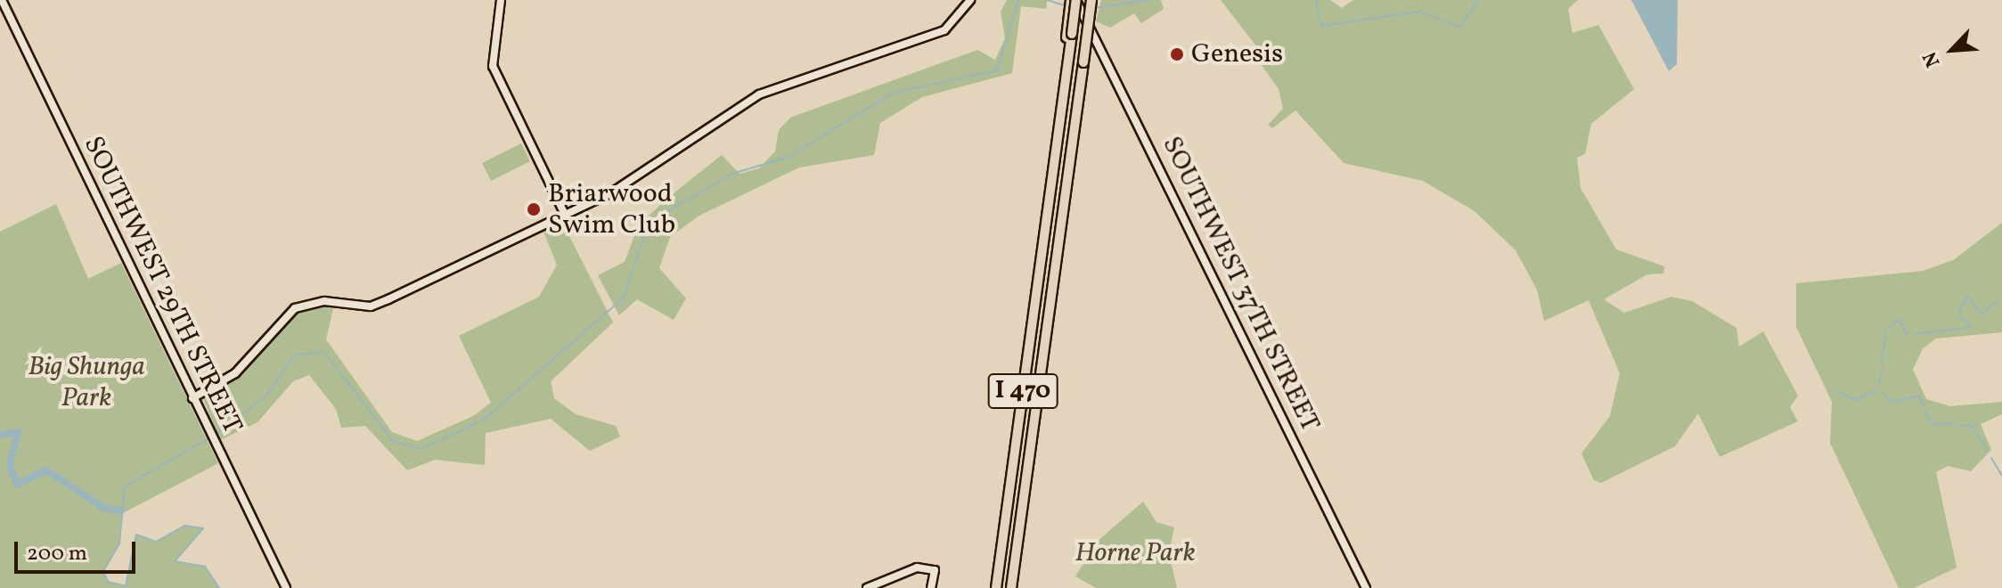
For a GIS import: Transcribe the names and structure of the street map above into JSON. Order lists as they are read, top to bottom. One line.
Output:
{"streets":{"highway":["I 470"],"main road":["SOUTHWEST 37TH STREET","SOUTHWEST 29TH STREET"]},"crossings":[["SOUTHWEST 37TH STREET","I 470"]],"parks":["Big Shunga Park","Horne Park"],"places":["Genesis","Briarwood Swim Club"],"scale_bar":"200 m","north":"bottom left"}
